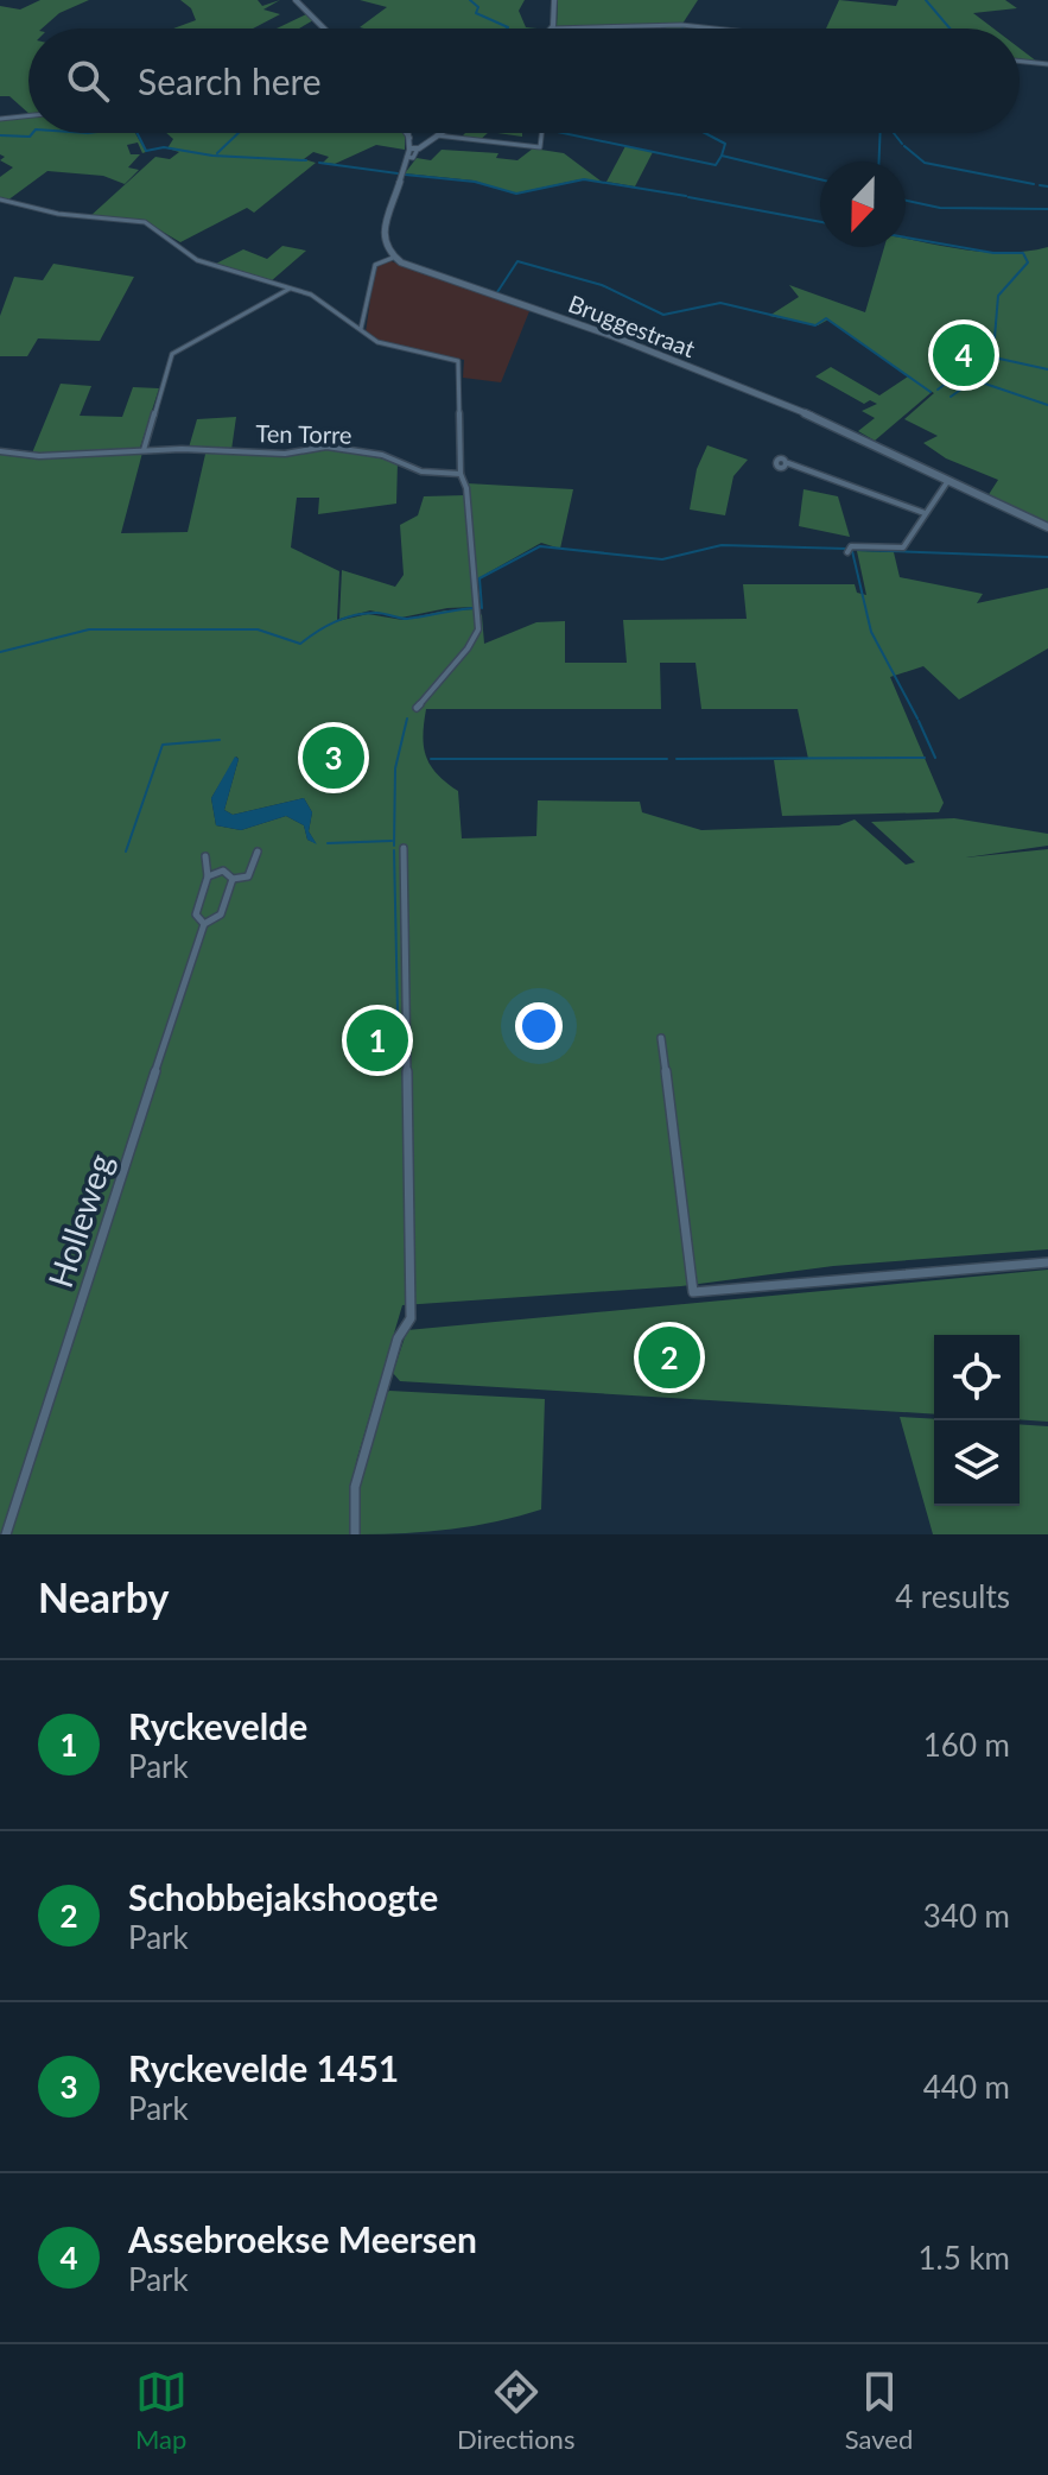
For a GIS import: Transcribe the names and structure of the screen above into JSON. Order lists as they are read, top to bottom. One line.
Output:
{"streets":{"main road":["Bruggestraat"],"street":["Ten Torre","Holleweg"]},"north":"bottom","page":{"search":"Search here","pins":["4","3","1","2"],"heading":["Nearby","4 results"],"list":[{"mark":"1","name":"Ryckevelde","note":"Park","value":"160 m"},{"mark":"2","name":"Schobbejakshoogte","note":"Park","value":"340 m"},{"mark":"3","name":"Ryckevelde 1451","note":"Park","value":"440 m"},{"mark":"4","name":"Assebroekse Meersen","note":"Park","value":"1.5 km"}],"nav":["Map","Directions","Saved"]}}
